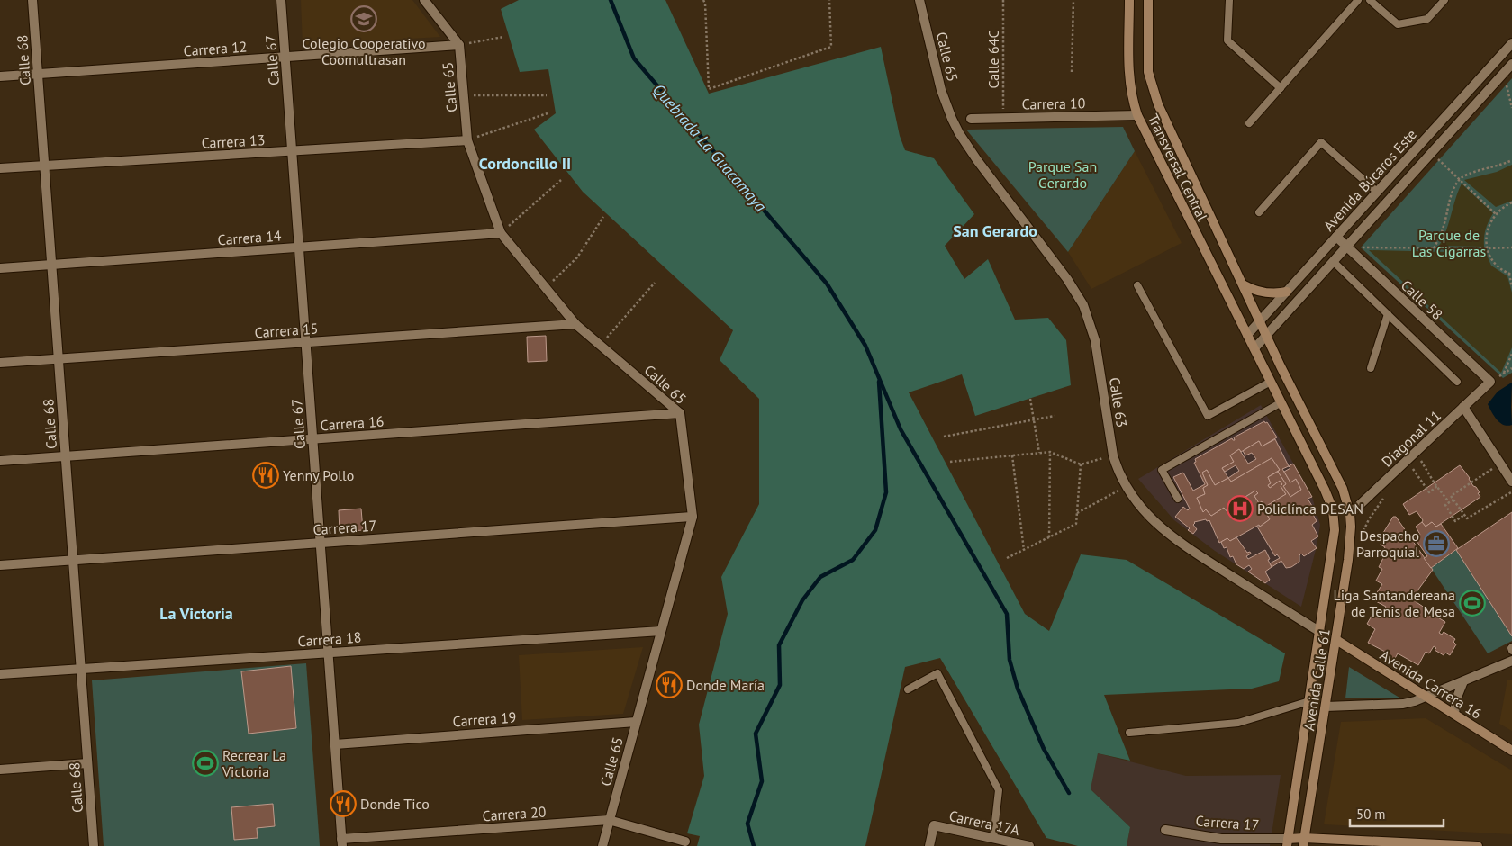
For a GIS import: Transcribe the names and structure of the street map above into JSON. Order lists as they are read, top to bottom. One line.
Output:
{"streets":{"main road":["Transversal Central","Avenida Calle 61","Avenida Carrera 16"],"street":["Carrera 12","Calle 65","Calle 68","Calle 67","Carrera 10","Carrera 13","Avenida Búcaros Este","Carrera 14","Calle 58","Carrera 15","Calle 63","Carrera 16","Diagonal 11","Carrera 17","Carrera 18","Carrera 19","Carrera 20","Carrera 17A"],"path":["Calle 64C"]},"crossings":[["Carrera 12","Calle 65"],["Carrera 12","Calle 68"],["Carrera 12","Calle 67"],["Calle 65","Carrera 13"],["Calle 65","Carrera 14"],["Calle 65","Carrera 15"],["Calle 65","Calle 63"],["Calle 65","Carrera 16"],["Calle 65","Carrera 17"],["Calle 65","Carrera 18"],["Calle 65","Carrera 19"],["Calle 65","Carrera 20"],["Calle 64C","Carrera 10"],["Calle 68","Carrera 13"],["Calle 68","Carrera 14"],["Calle 68","Carrera 15"],["Calle 68","Carrera 16"],["Calle 68","Carrera 17"],["Calle 68","Carrera 18"],["Calle 67","Carrera 13"],["Calle 67","Carrera 14"],["Calle 67","Carrera 15"],["Calle 67","Carrera 16"],["Calle 67","Carrera 17"],["Calle 67","Carrera 18"],["Calle 67","Carrera 19"],["Calle 67","Carrera 20"],["Carrera 10","Transversal Central"],["Transversal Central","Avenida Búcaros Este"],["Transversal Central","Avenida Calle 61"],["Avenida Búcaros Este","Calle 58"],["Avenida Búcaros Este","Avenida Calle 61"],["Calle 58","Diagonal 11"],["Calle 63","Avenida Calle 61"],["Diagonal 11","Avenida Calle 61"],["Carrera 17","Avenida Calle 61"],["Avenida Calle 61","Avenida Carrera 16"]],"districts":["Cordoncillo II","San Gerardo","La Victoria"],"water":["Quebrada La Guacamaya"],"parks":["Parque San Gerardo","Parque de Las Cigarras"],"places":{"school or university":["Colegio Cooperativo Coomultrasan"],"restaurant":["Yenny Pollo","Donde María","Donde Tico"],"hospital":["Policlínca DESAN"],"office":["Despacho Parroquial"],"sports":["Liga Santandereana de Tenis de Mesa","Recrear La Victoria"]},"scale_bar":"50 m"}
